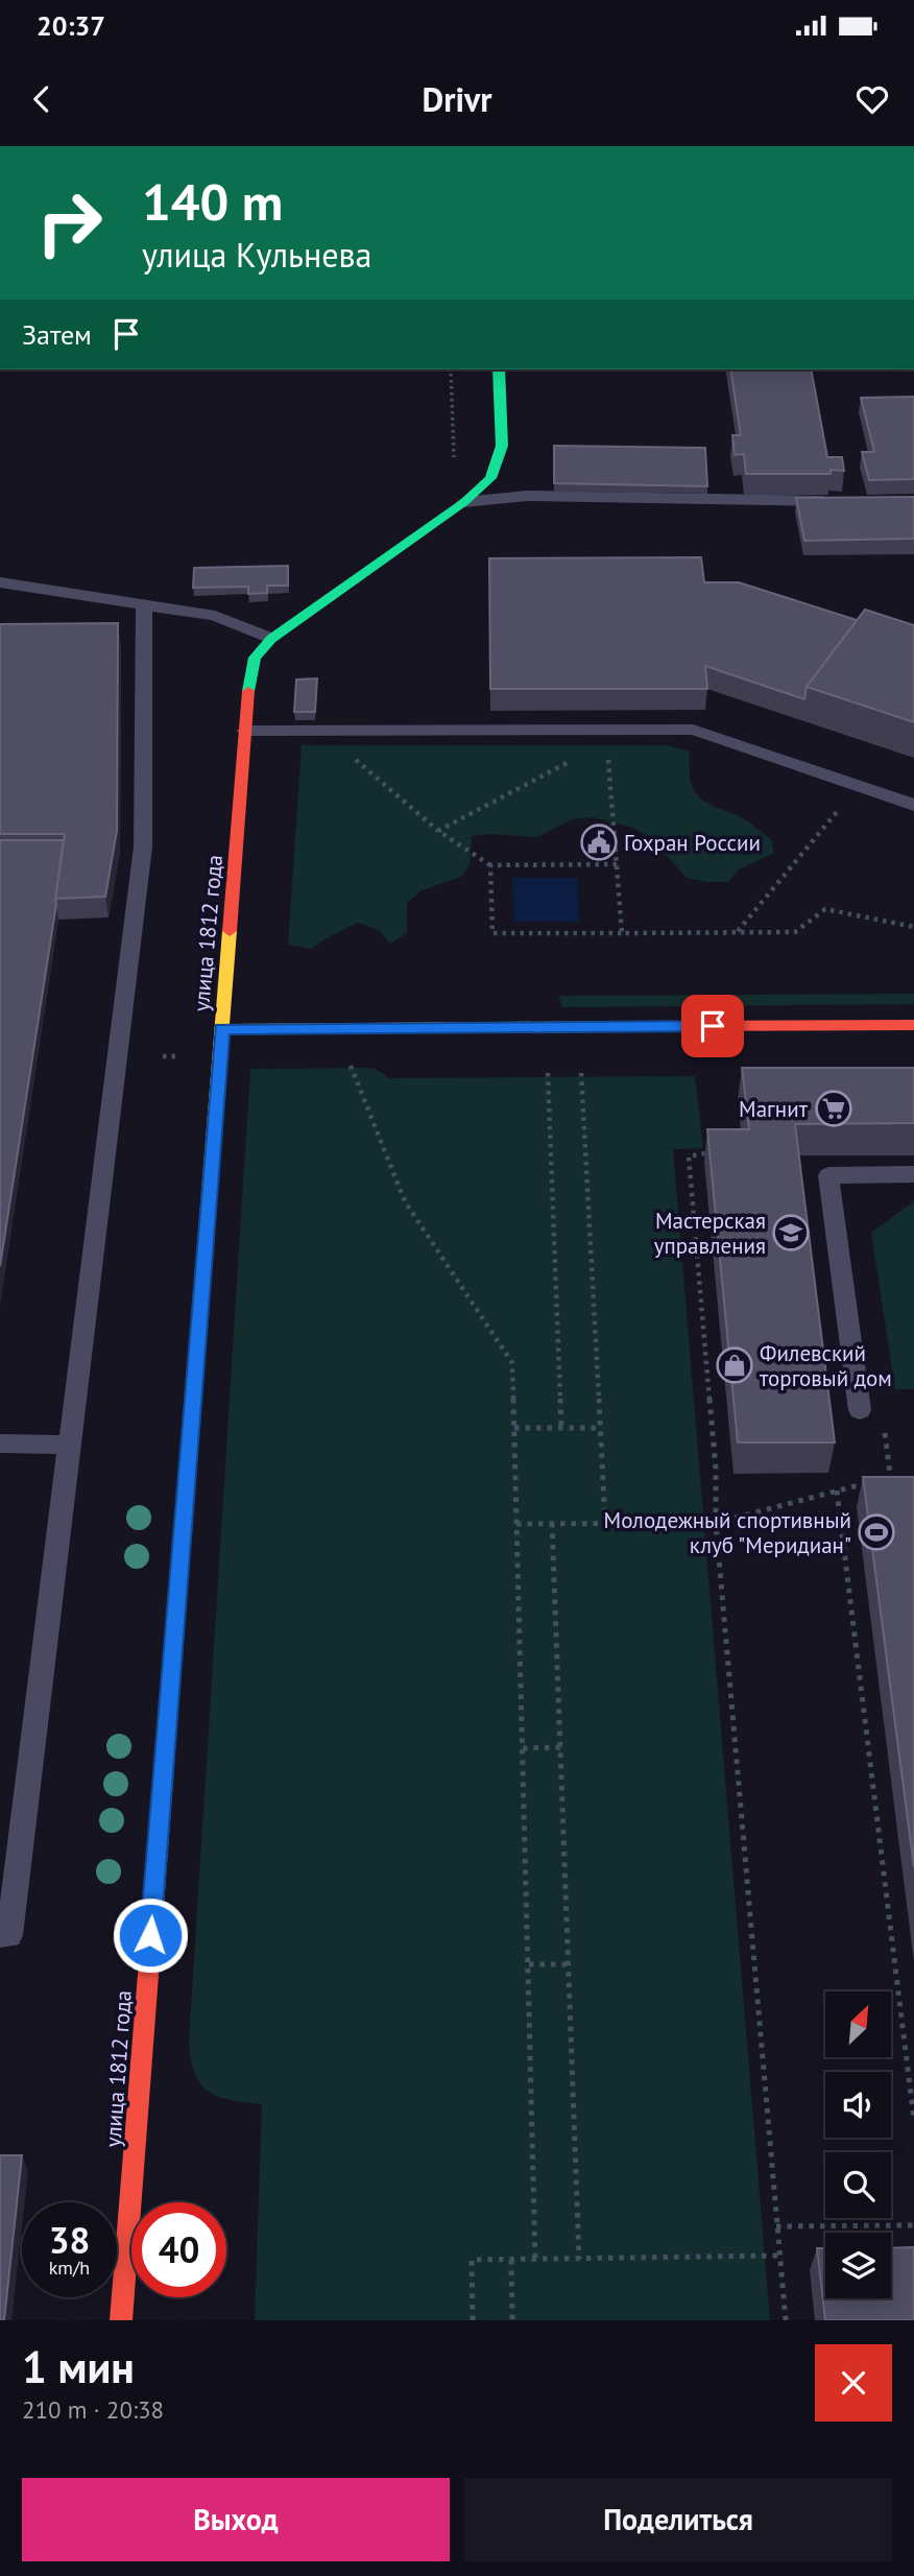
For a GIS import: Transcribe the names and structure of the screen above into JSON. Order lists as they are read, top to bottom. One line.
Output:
{"streets":{"street":["улица 1812 года"]},"places":{"public building":["Гохран России"],"supermarket":["Магнит"],"school or university":["Мастерская управления"],"shop":["Филевский торговый дом"],"sports":["Молодежный спортивный клуб \"Меридиан\""]},"north":"top right","page":{"status":"20:37","header":"Drivr","turn":["140 m","улица Кульнева"],"then":"Затем","speed":"38 km/h","limit":"40","heading":["1 мин","210 m · 20:38"],"buttons":["Выход","Поделиться"]}}
